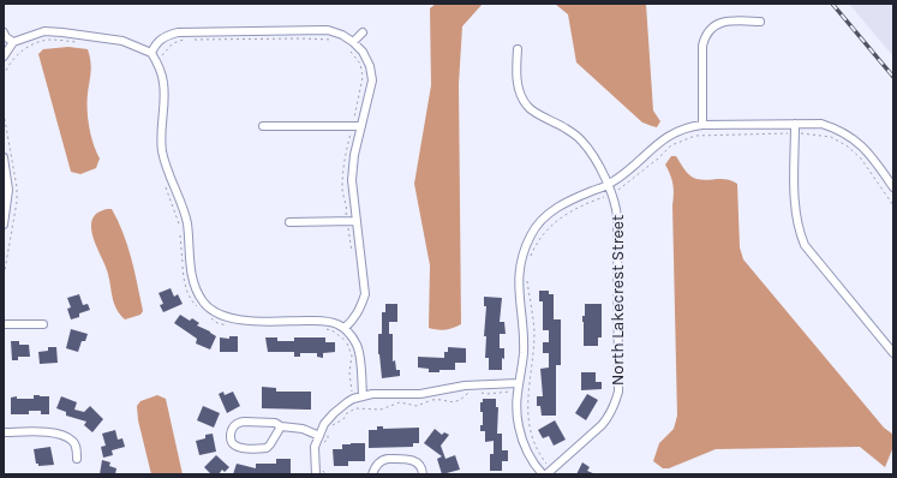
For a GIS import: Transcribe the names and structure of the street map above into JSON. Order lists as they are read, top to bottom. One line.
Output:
{"streets":{"street":["North Lakecrest Street"]}}
